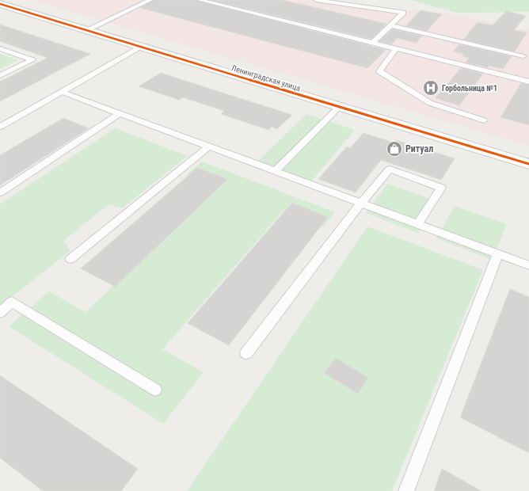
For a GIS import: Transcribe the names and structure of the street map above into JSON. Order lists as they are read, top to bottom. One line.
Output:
{"streets":{"street":["Ленинградская улица"]},"places":{"hospital":["Горбольница №1"],"shop":["Ритуал"]}}
